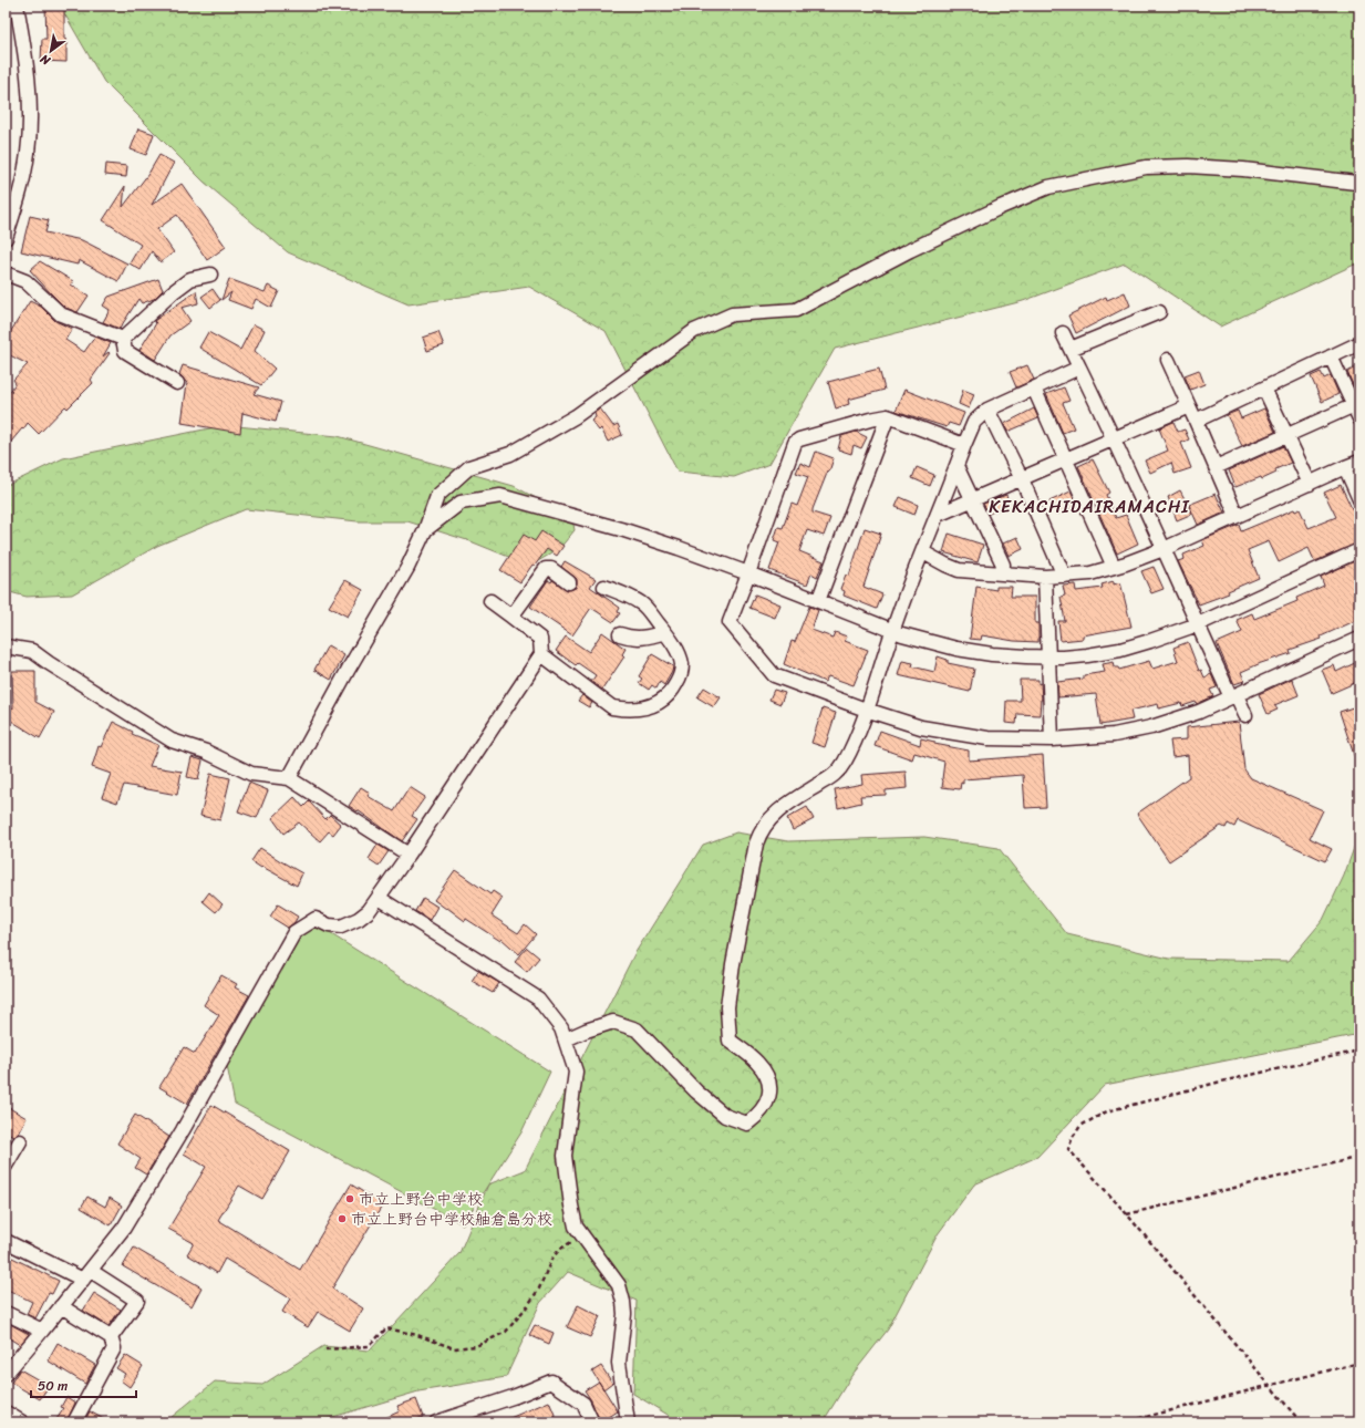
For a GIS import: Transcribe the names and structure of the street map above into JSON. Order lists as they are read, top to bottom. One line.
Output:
{"districts":["KEKACHIDAIRAMACHI"],"places":["市立上野台中学校","市立上野台中学校舳倉島分校"],"scale_bar":"50 m","north":"bottom left"}
